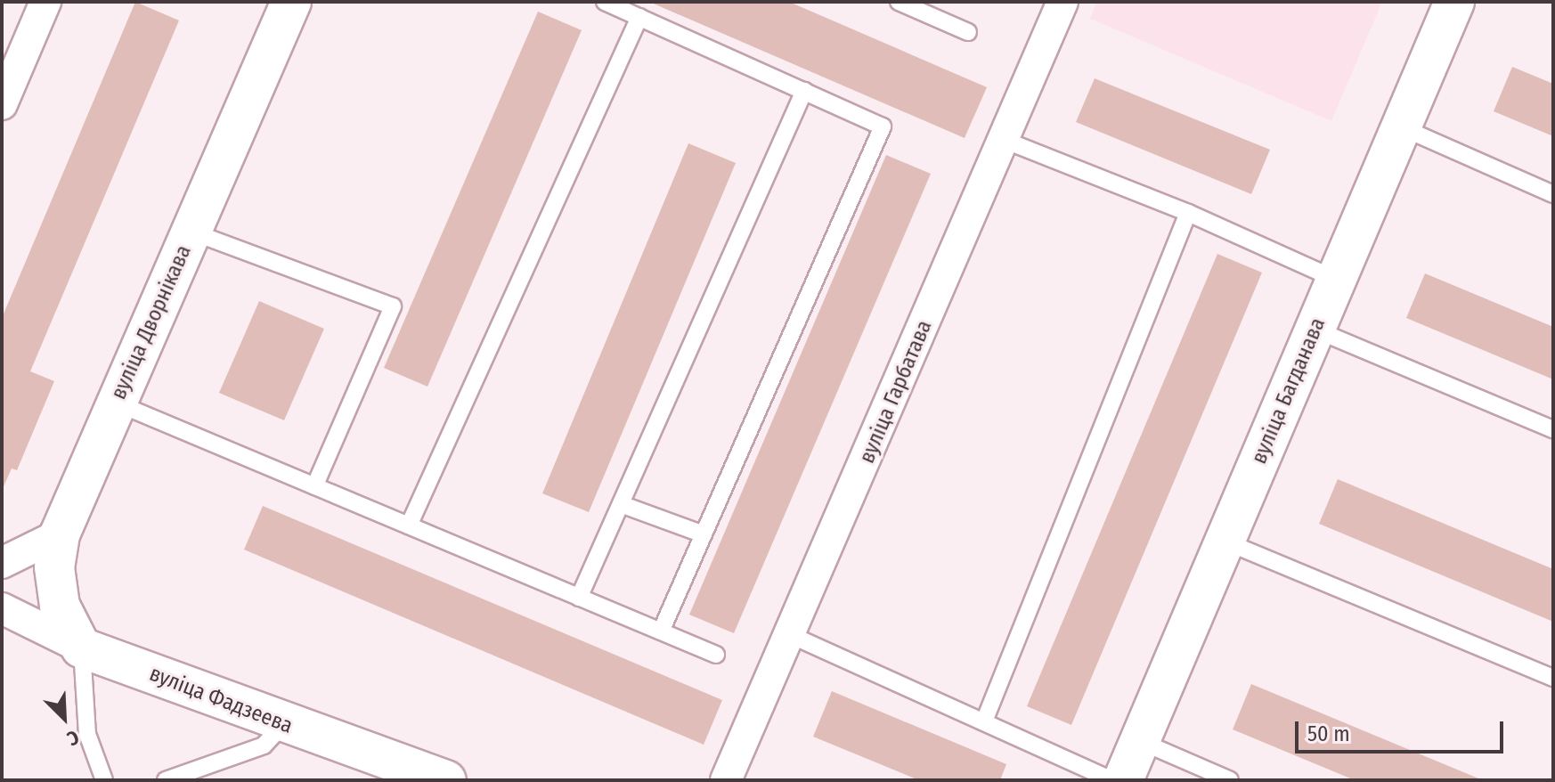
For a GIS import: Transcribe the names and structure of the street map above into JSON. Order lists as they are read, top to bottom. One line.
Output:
{"streets":{"street":["вуліца Дворнікава","вуліца Багданава","вуліца Гарбатава","вуліца Фадзеева"]},"crossings":[["вуліца Дворнікава","вуліца Фадзеева"]],"scale_bar":"50 m","north":"bottom right"}
